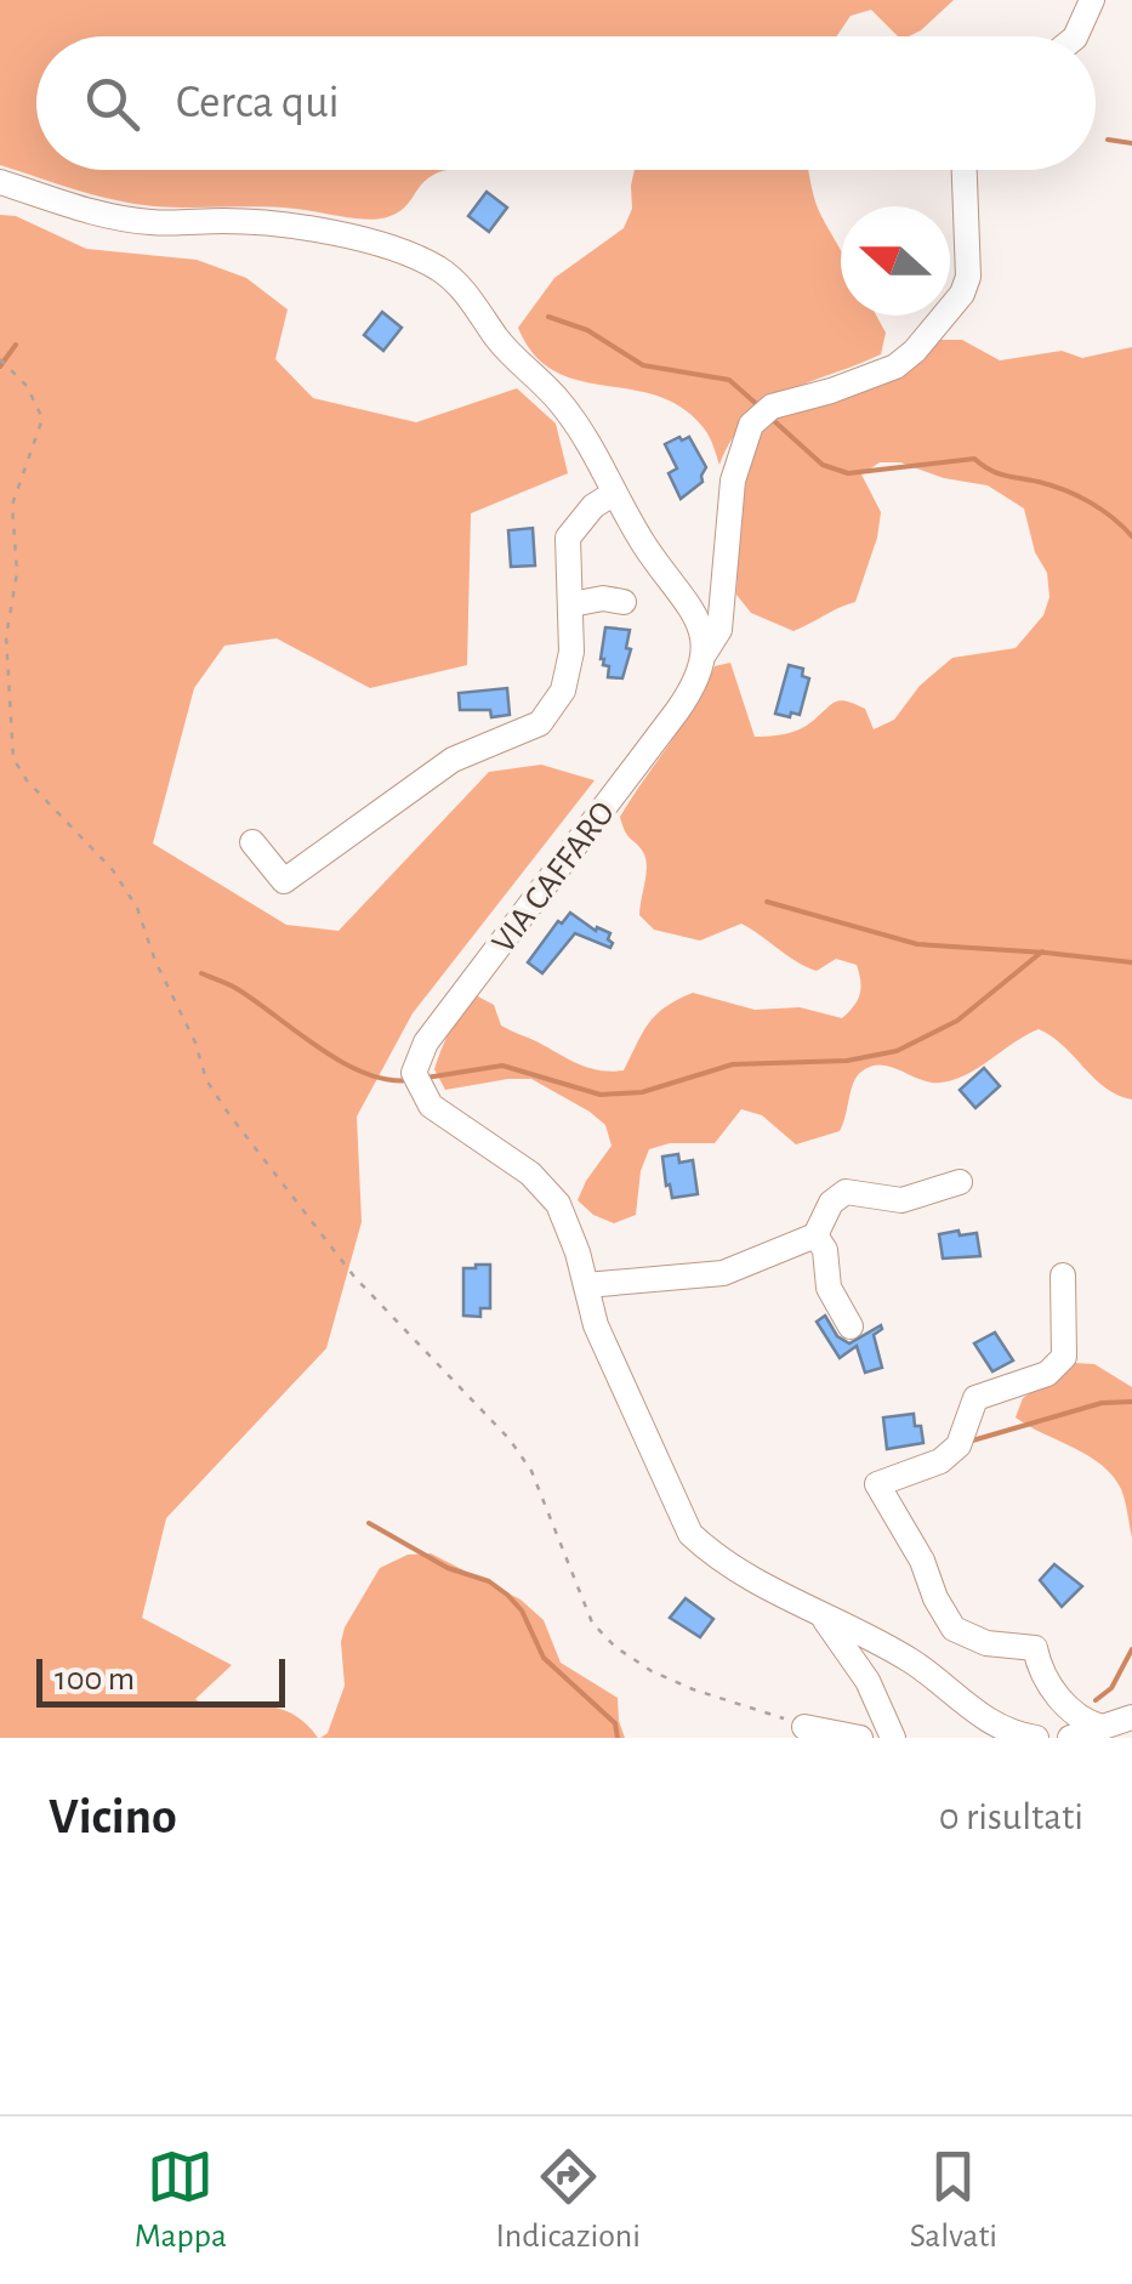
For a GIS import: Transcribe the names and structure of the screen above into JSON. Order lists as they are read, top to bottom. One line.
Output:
{"streets":{"street":["VIA CAFFARO"]},"scale_bar":"100 m","north":"left","page":{"search":"Cerca qui","scale":"100 m","heading":["Vicino","0 risultati"],"nav":["Mappa","Indicazioni","Salvati"]}}
